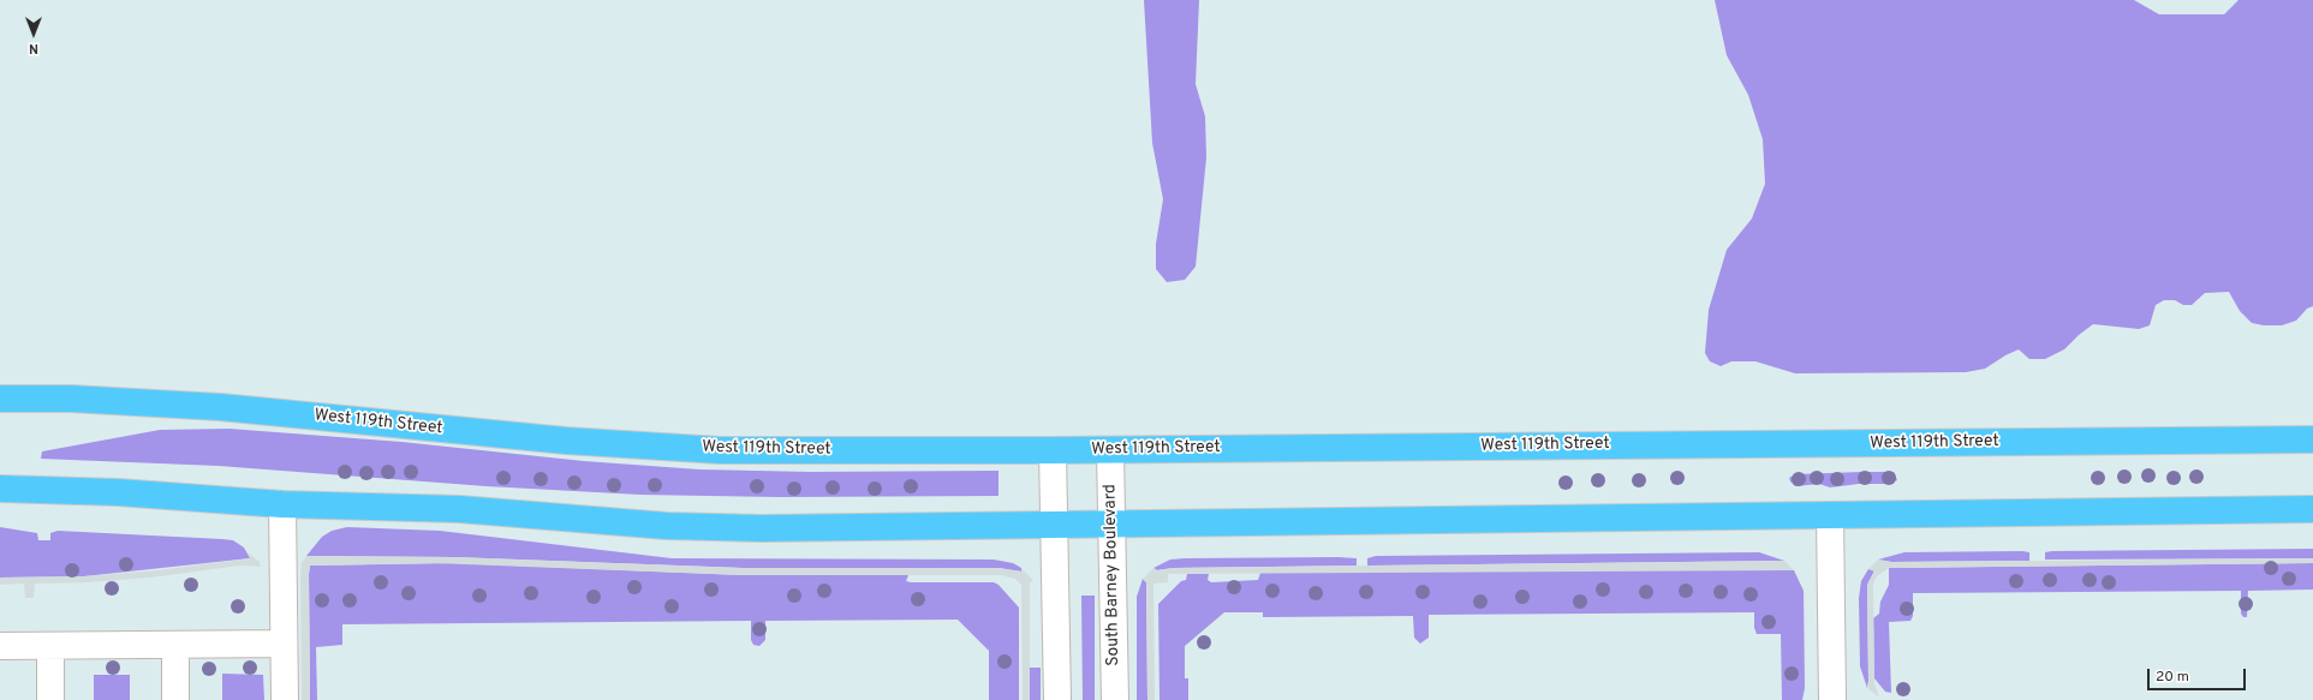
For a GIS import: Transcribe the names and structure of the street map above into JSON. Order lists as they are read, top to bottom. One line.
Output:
{"streets":{"main road":["West 119th Street"],"street":["South Barney Boulevard"]},"crossings":[["West 119th Street","South Barney Boulevard"]],"scale_bar":"20 m","north":"bottom"}
